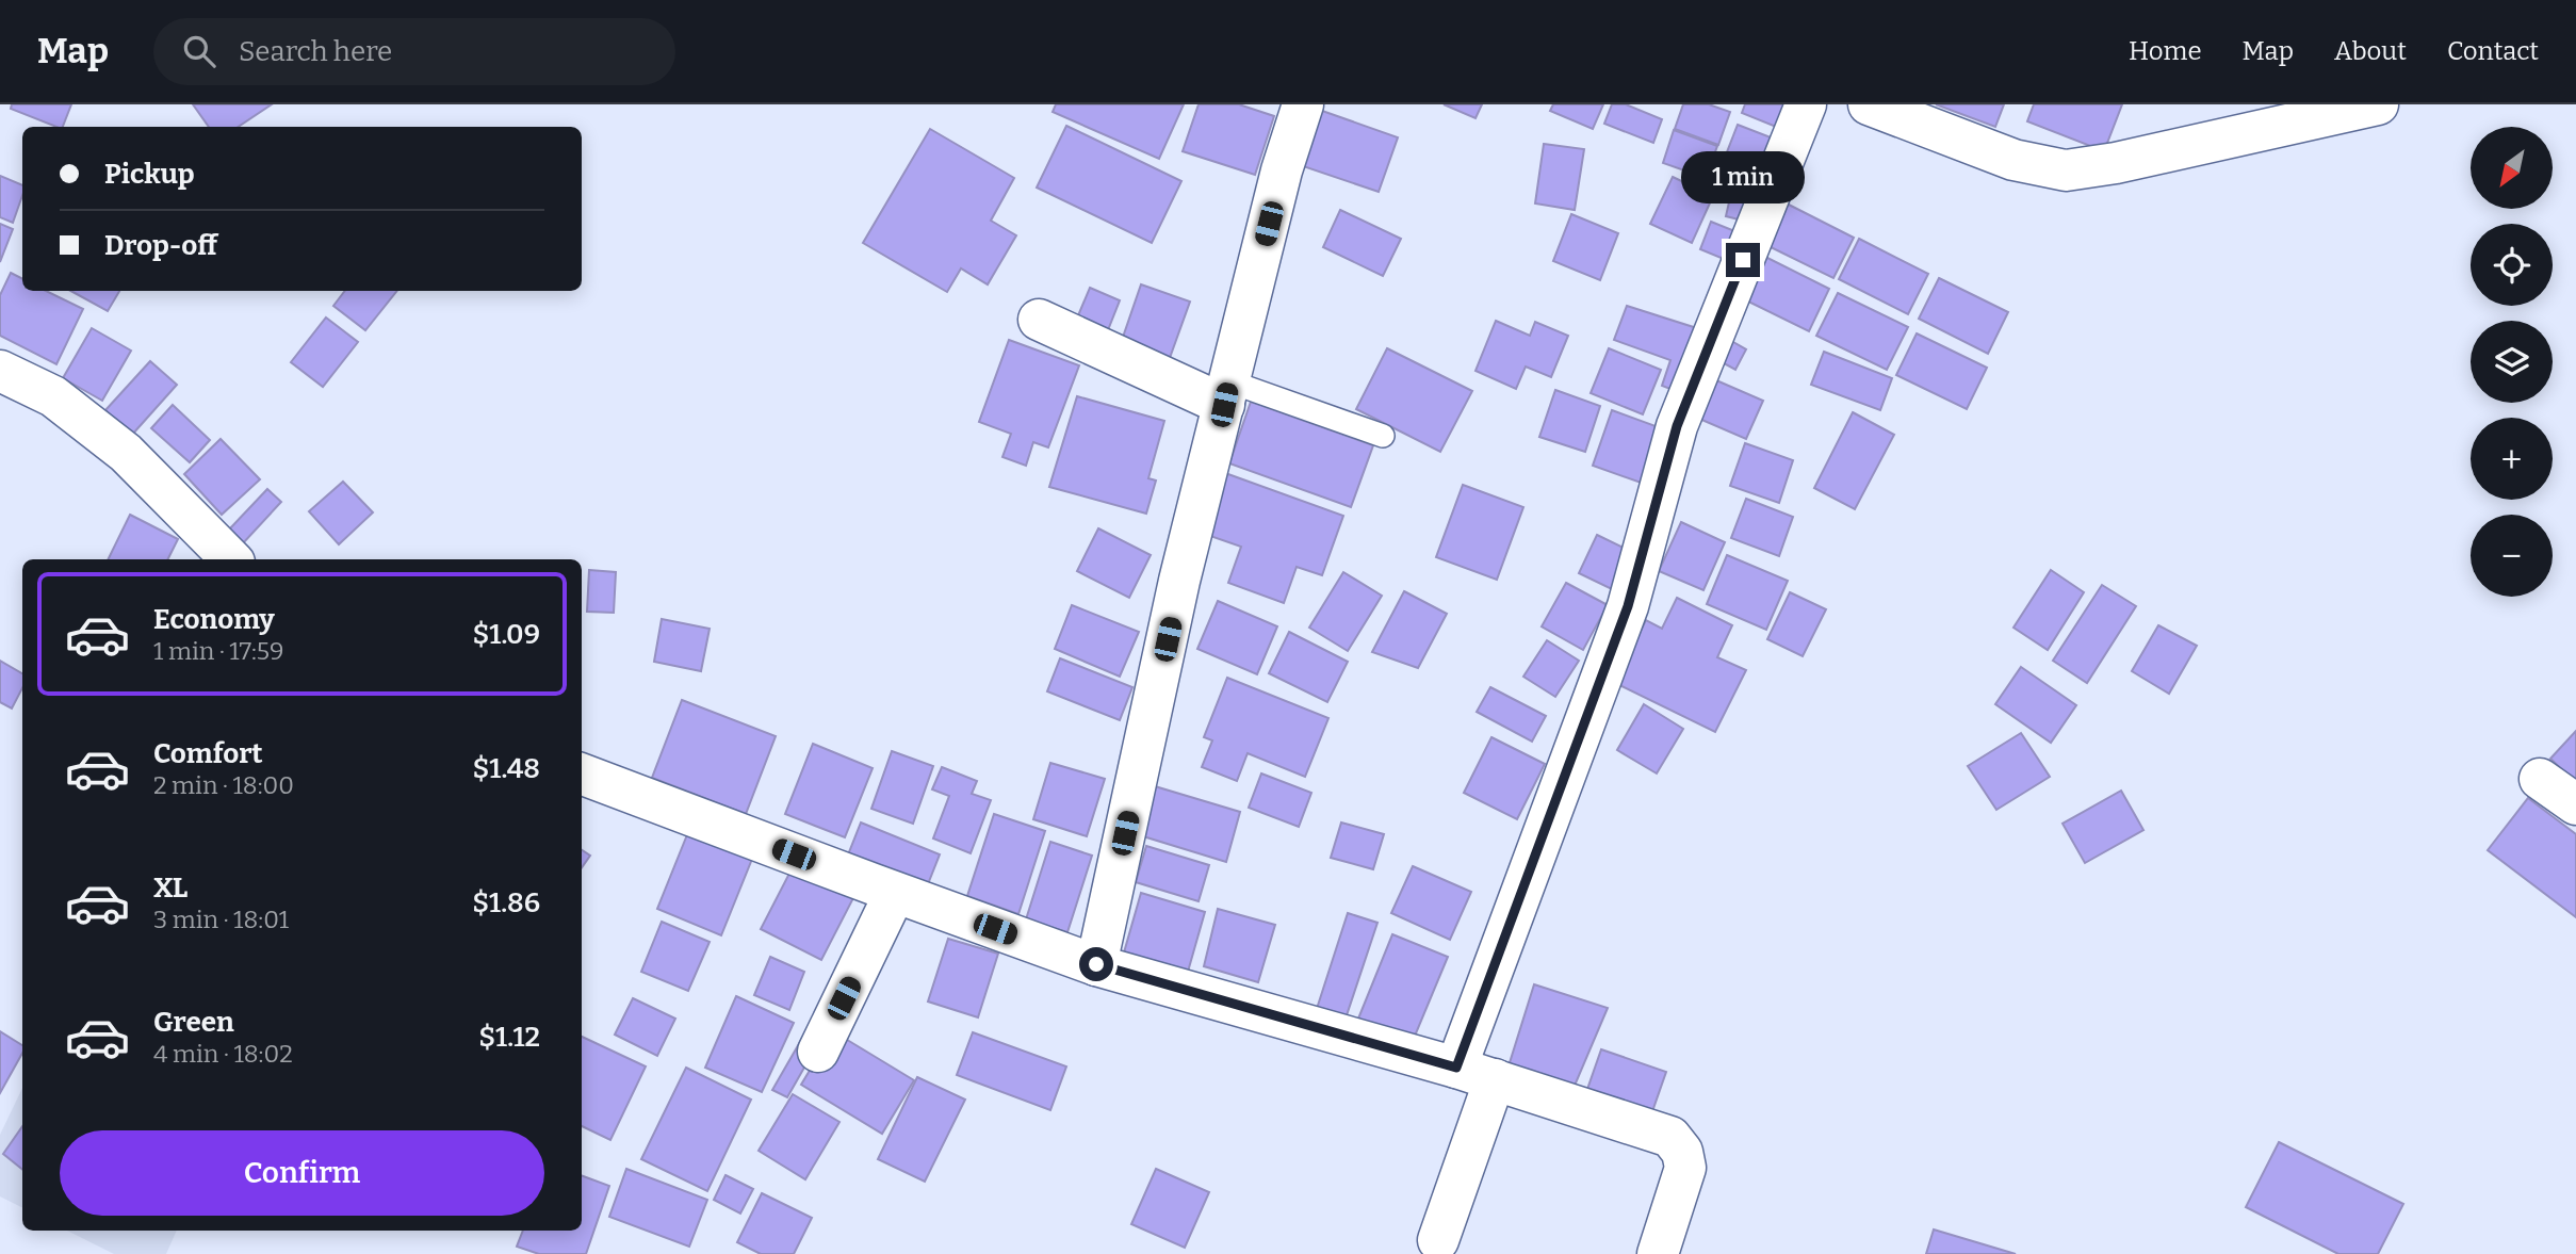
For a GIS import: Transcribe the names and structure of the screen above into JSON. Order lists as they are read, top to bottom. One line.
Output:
{"north":"bottom left","page":{"header":"Map","search":"Search here","nav":["Home","Map","About","Contact"],"map_buttons":["+","−"],"banner":["Pickup","Drop-off"],"bubble":"1 min","list":[{"name":"Economy","note":"1 min · 17:59","value":"$1.09"},{"name":"Comfort","note":"2 min · 18:00","value":"$1.48"},{"name":"XL","note":"3 min · 18:01","value":"$1.86"},{"name":"Green","note":"4 min · 18:02","value":"$1.12"}],"buttons":"Confirm"}}
